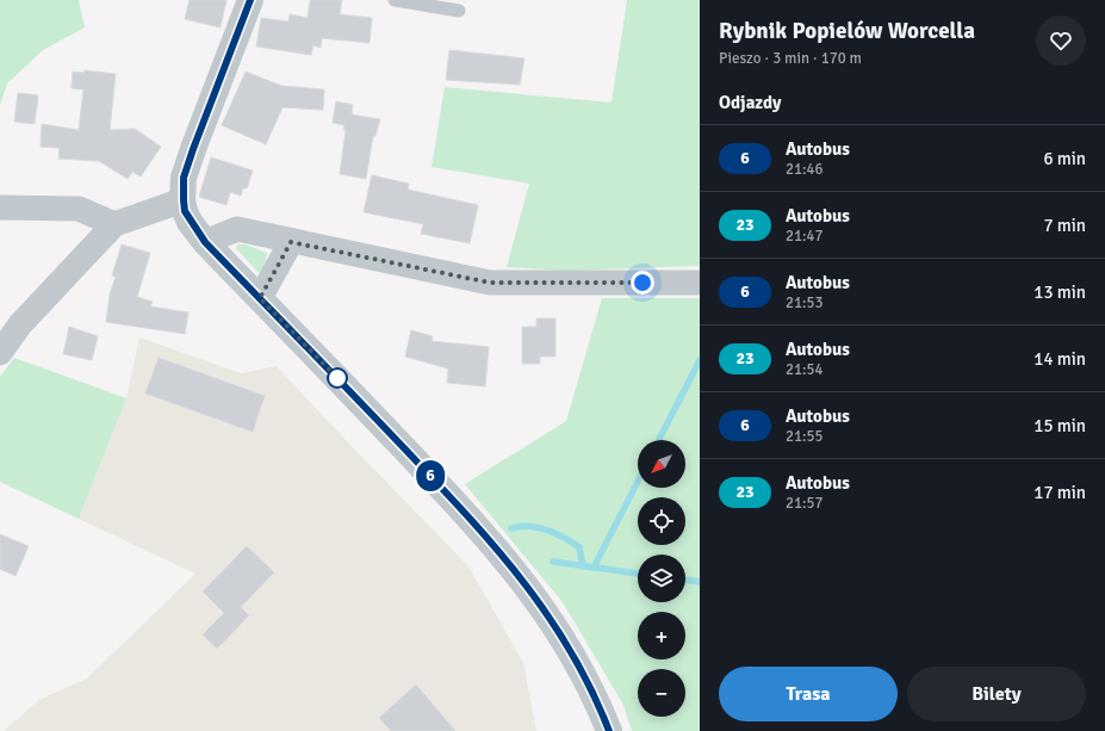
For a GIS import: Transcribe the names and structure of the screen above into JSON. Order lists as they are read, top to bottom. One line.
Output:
{"lines":["bus line 6"],"north":"bottom left","page":{"on_map":"6","heading":[["Rybnik Popielów Worcella","Pieszo · 3 min · 170 m"],"Odjazdy"],"list":[{"mark":"6","name":"Autobus","note":"21:46","value":"6 min"},{"mark":"23","name":"Autobus","note":"21:47","value":"7 min"},{"mark":"6","name":"Autobus","note":"21:53","value":"13 min"},{"mark":"23","name":"Autobus","note":"21:54","value":"14 min"},{"mark":"6","name":"Autobus","note":"21:55","value":"15 min"},{"mark":"23","name":"Autobus","note":"21:57","value":"17 min"}],"map_buttons":["+","−"],"buttons":["Trasa","Bilety"]}}
